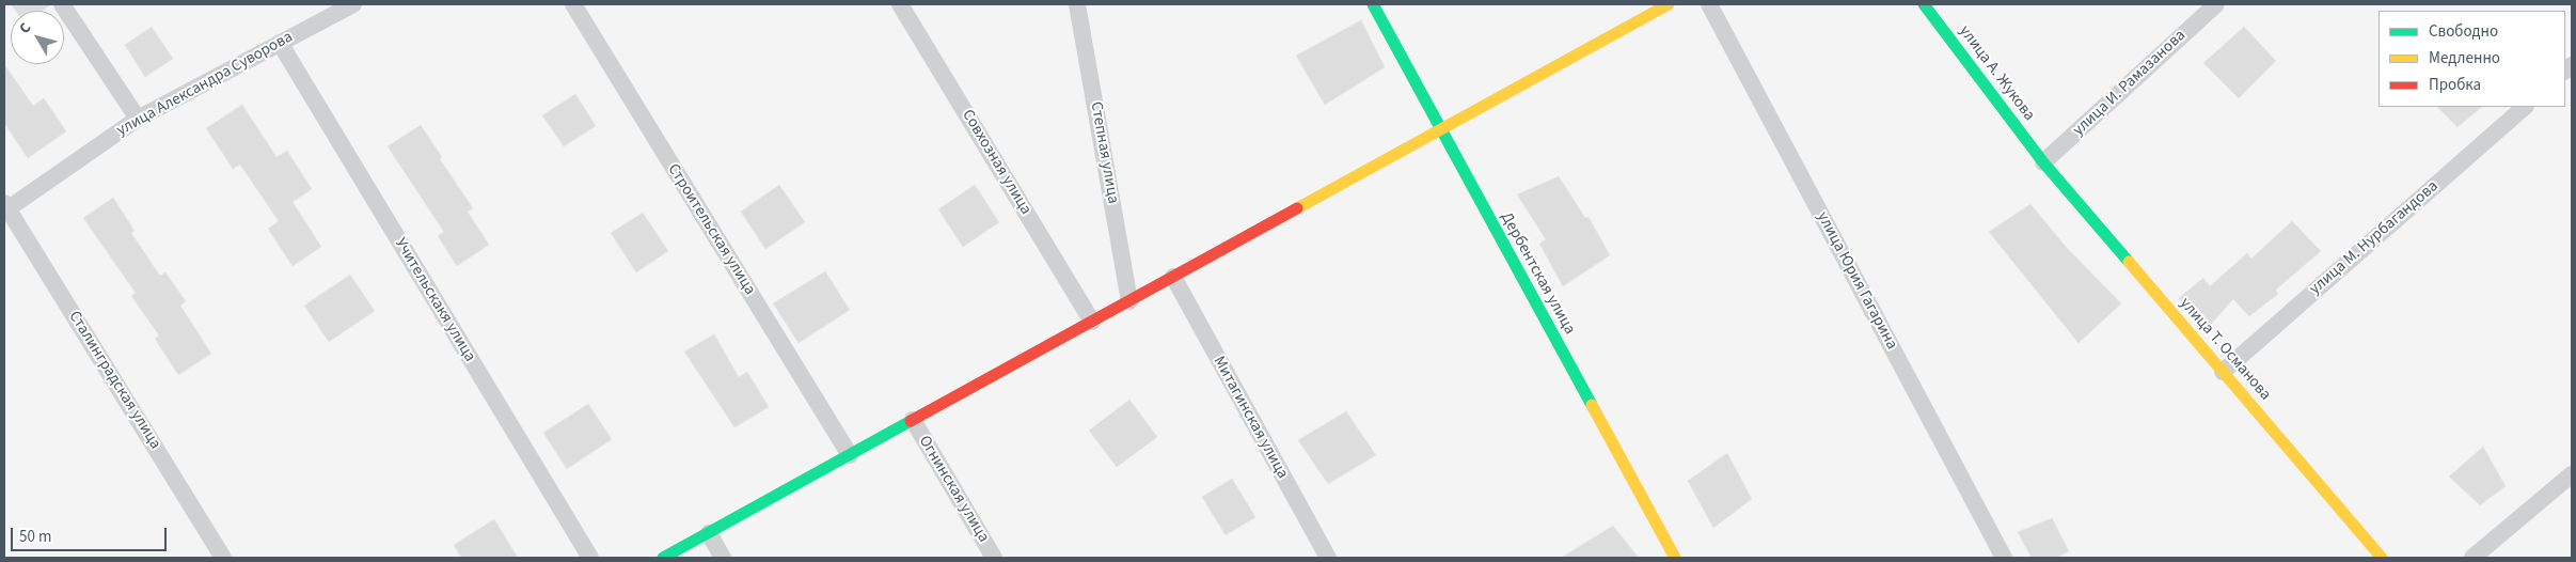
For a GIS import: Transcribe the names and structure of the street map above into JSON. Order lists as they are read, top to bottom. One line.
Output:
{"streets":{"street":["улица А. Жукова","улица И. Рамазанова","улица Александра Суворова","Степная улица","Совхозная улица","Строительская улица","улица М. Нурбагандова","Дербентская улица","улица Юрия Гагарина","Учительскакя улица","улица Т. Османова","Сталинградская улица","Митагинская улица","Огнинская улица"]},"crossings":[["улица А. Жукова","улица И. Рамазанова"],["улица А. Жукова","улица Т. Османова"],["улица И. Рамазанова","улица Т. Османова"],["улица Александра Суворова","Учительскакя улица"],["улица Александра Суворова","Сталинградская улица"],["улица М. Нурбагандова","улица Т. Османова"]],"legend":["Свободно","Медленно","Пробка"],"scale_bar":"50 m","north":"top left"}
